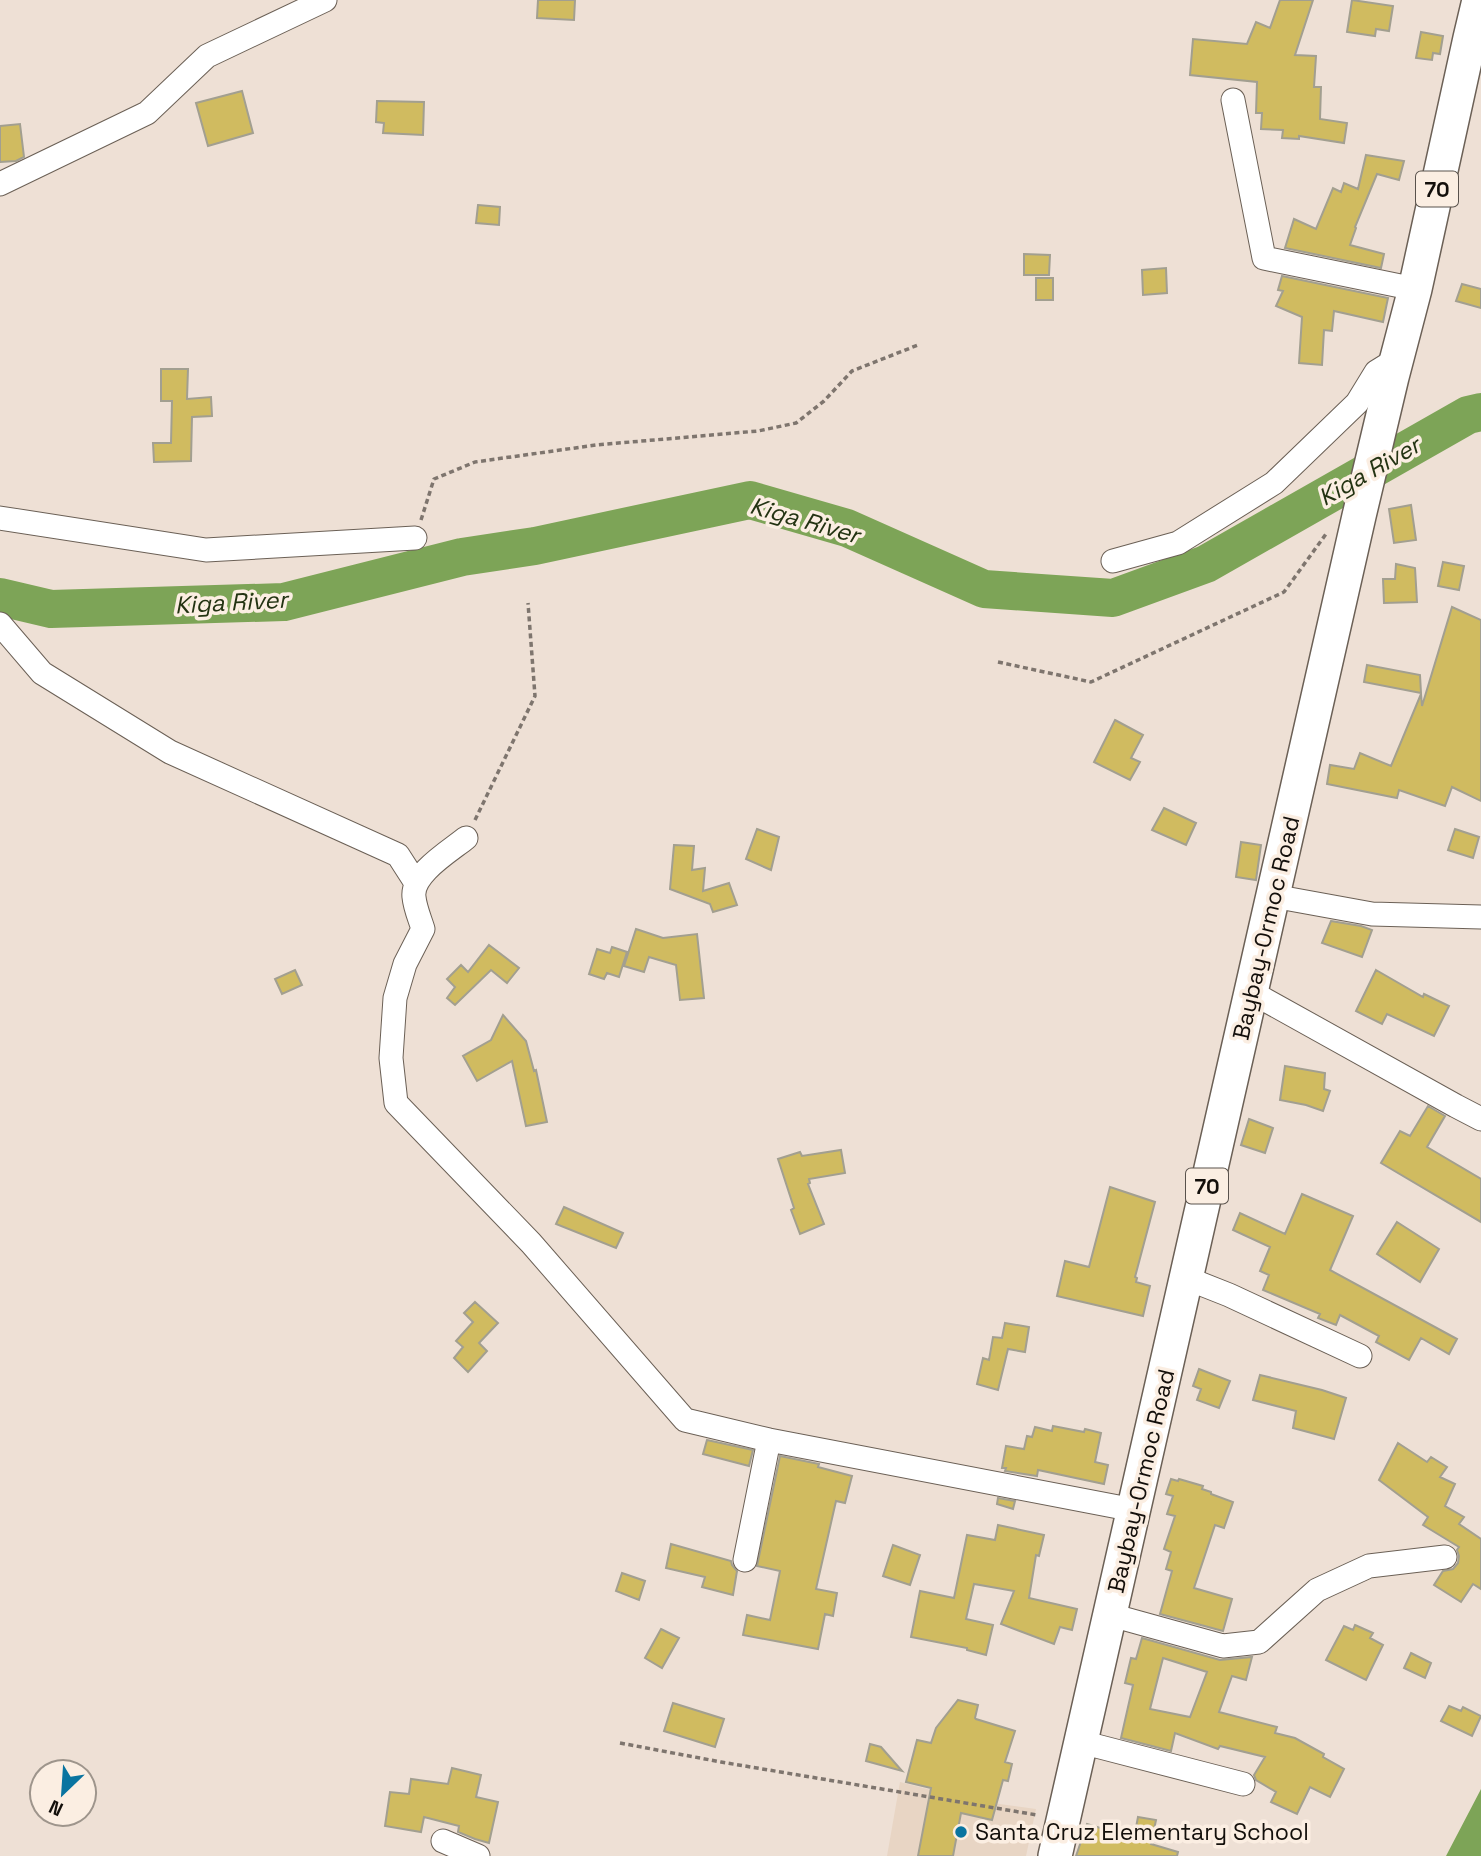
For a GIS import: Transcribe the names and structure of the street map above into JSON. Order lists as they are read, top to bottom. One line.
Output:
{"streets":{"highway":["70","Baybay-Ormoc Road"]},"water":["Kiga River"],"places":["Santa Cruz Elementary School"],"north":"bottom left"}
